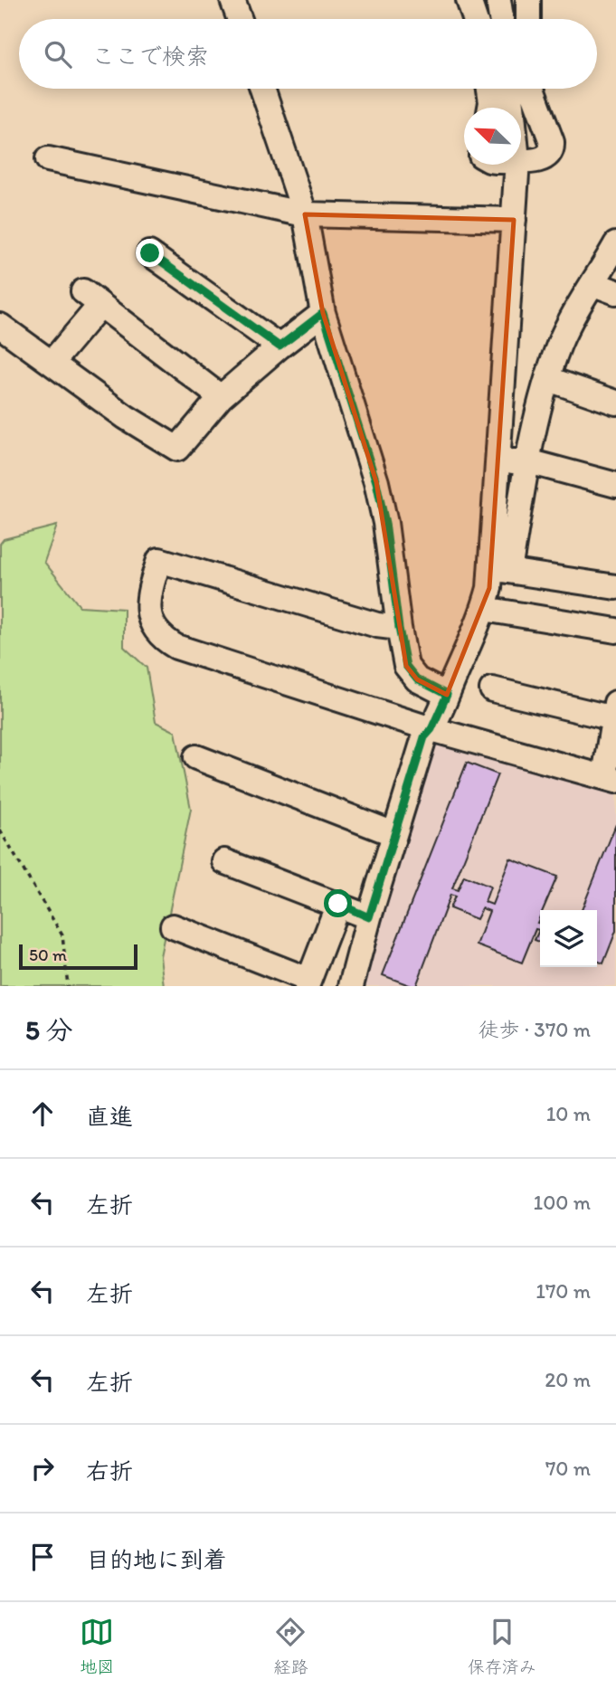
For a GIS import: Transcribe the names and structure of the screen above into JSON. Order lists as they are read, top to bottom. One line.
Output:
{"scale_bar":"50 m","north":"top left","page":{"search":"ここで検索","scale":"50 m","heading":["5 分","徒歩 · 370 m"],"list":[["直進","10 m"],["左折","100 m"],["左折","170 m"],["左折","20 m"],["右折","70 m"],"目的地に到着"],"nav":["地図","経路","保存済み"]}}
